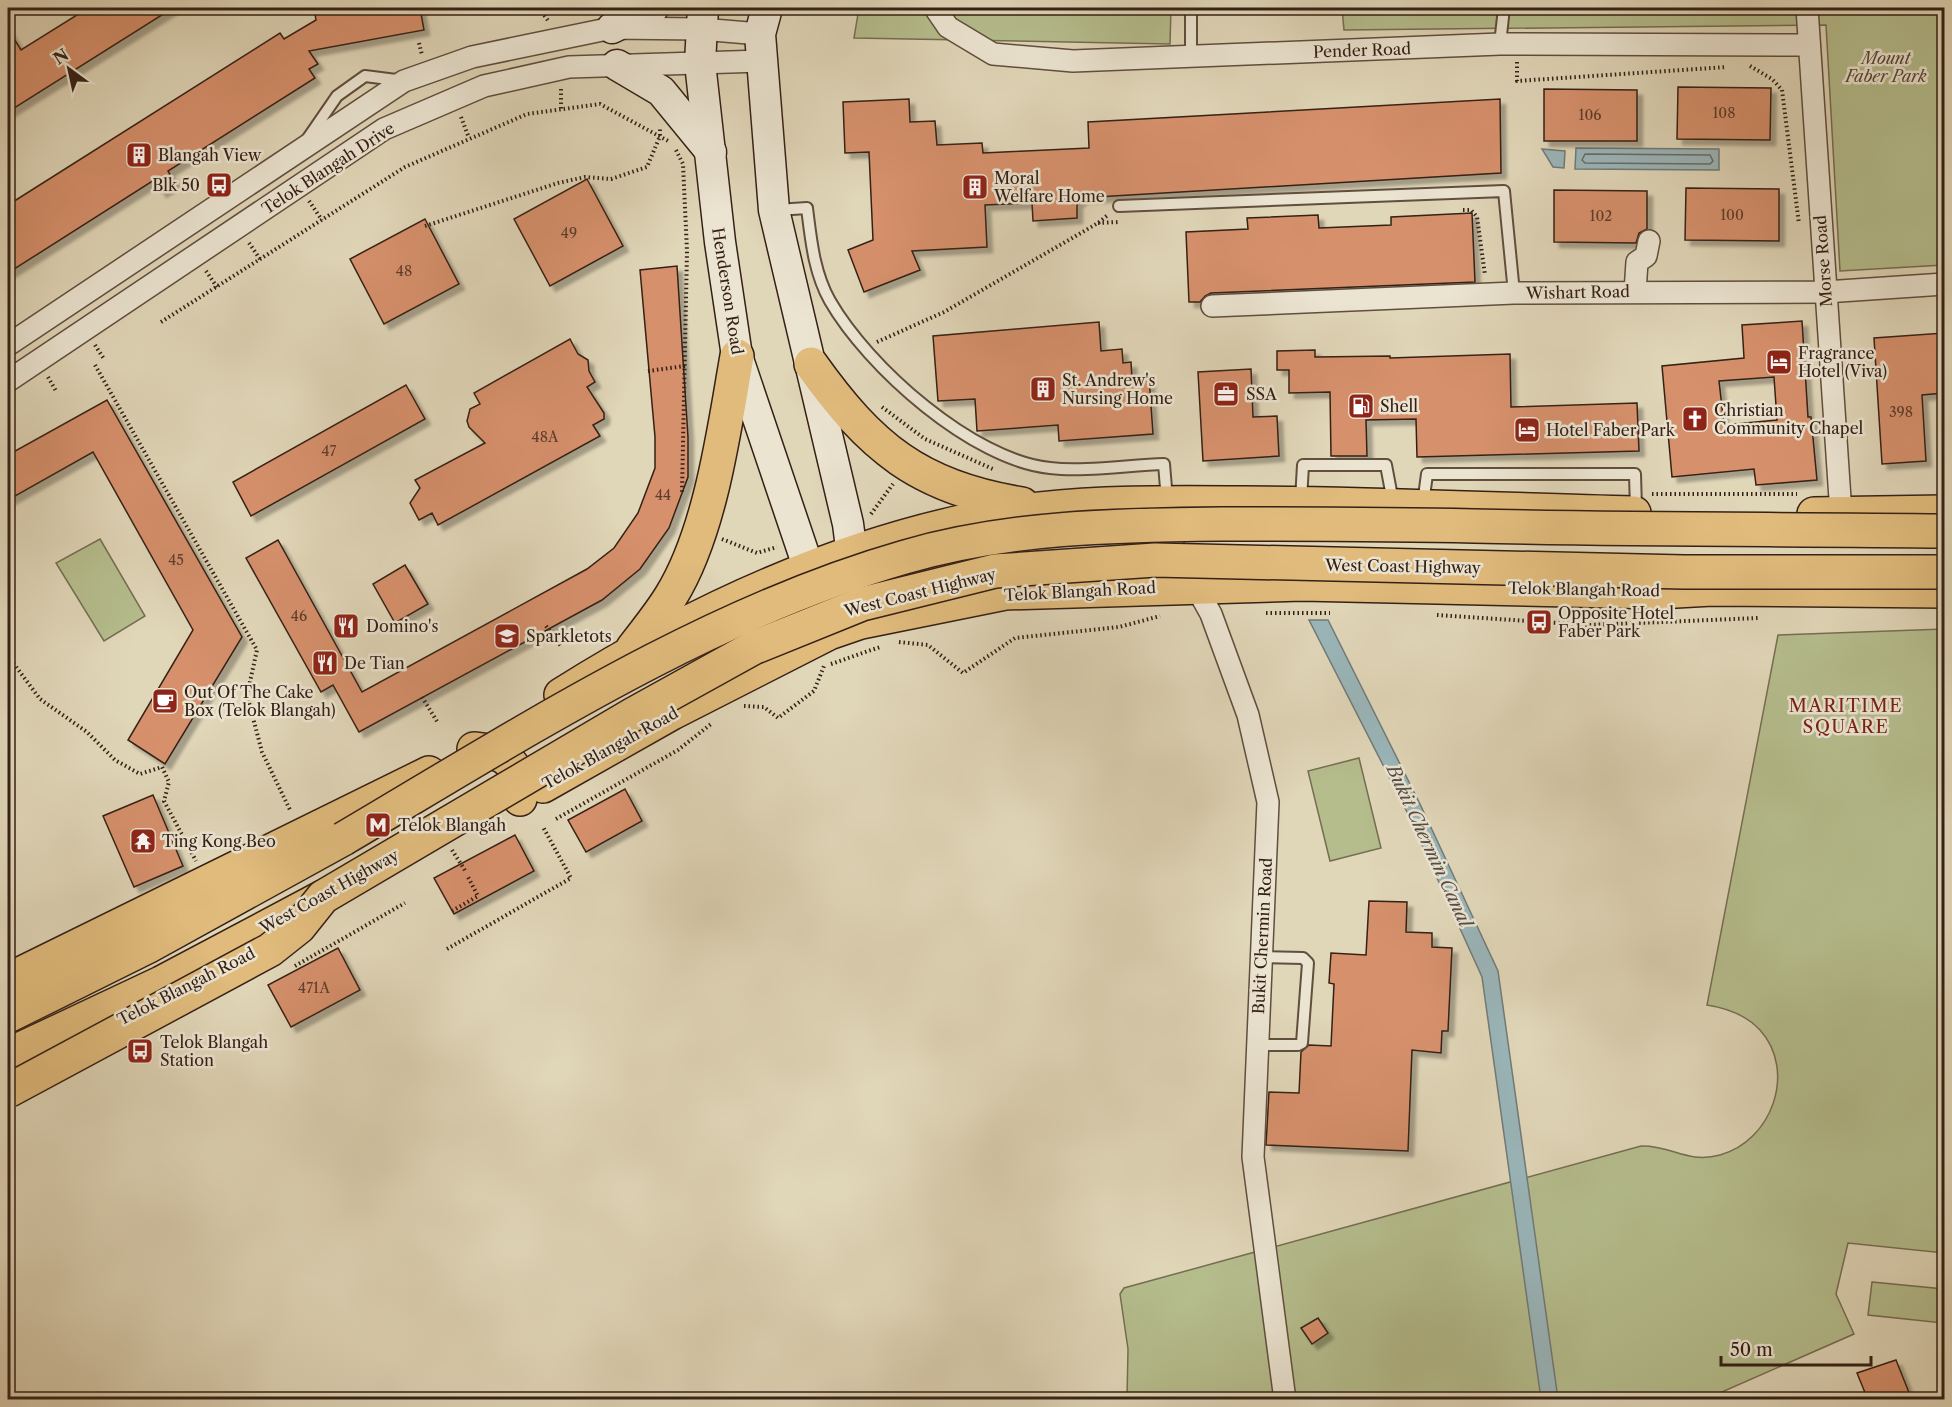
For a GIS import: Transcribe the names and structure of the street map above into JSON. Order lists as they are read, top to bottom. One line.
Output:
{"streets":{"main road":["Henderson Road","West Coast Highway","Telok Blangah Road"],"street":["Pender Road","Telok Blangah Drive","Morse Road","Wishart Road","Bukit Chermin Road"]},"crossings":[["Pender Road","Morse Road"],["Telok Blangah Drive","Henderson Road"],["Morse Road","Wishart Road"],["Henderson Road","Telok Blangah Road"],["Telok Blangah Road","Bukit Chermin Road"]],"districts":["MARITIME SQUARE"],"water":["Bukit Chermin Canal"],"parks":["Mount Faber Park"],"places":{"building":["Blangah View","Moral Welfare Home","St. Andrew's Nursing Home"],"bus stop":["Blk 50","Opposite Hotel Faber Park","Telok Blangah Station"],"hotel":["Fragrance Hotel (Viva)","Hotel Faber Park"],"office":["SSA"],"fuel station":["Shell"],"church":["Christian Community Chapel"],"restaurant":["Domino's","De Tian"],"school or university":["Sparkletots"],"cafe":["Out Of The Cake Box (Telok Blangah)"],"metro station":["Telok Blangah"],"temple":["Ting Kong Beo"]},"house_numbers":["108","106","100","102","49","48","398","48A","47","44","45","46","471A"],"scale_bar":"50 m","north":"top left"}
